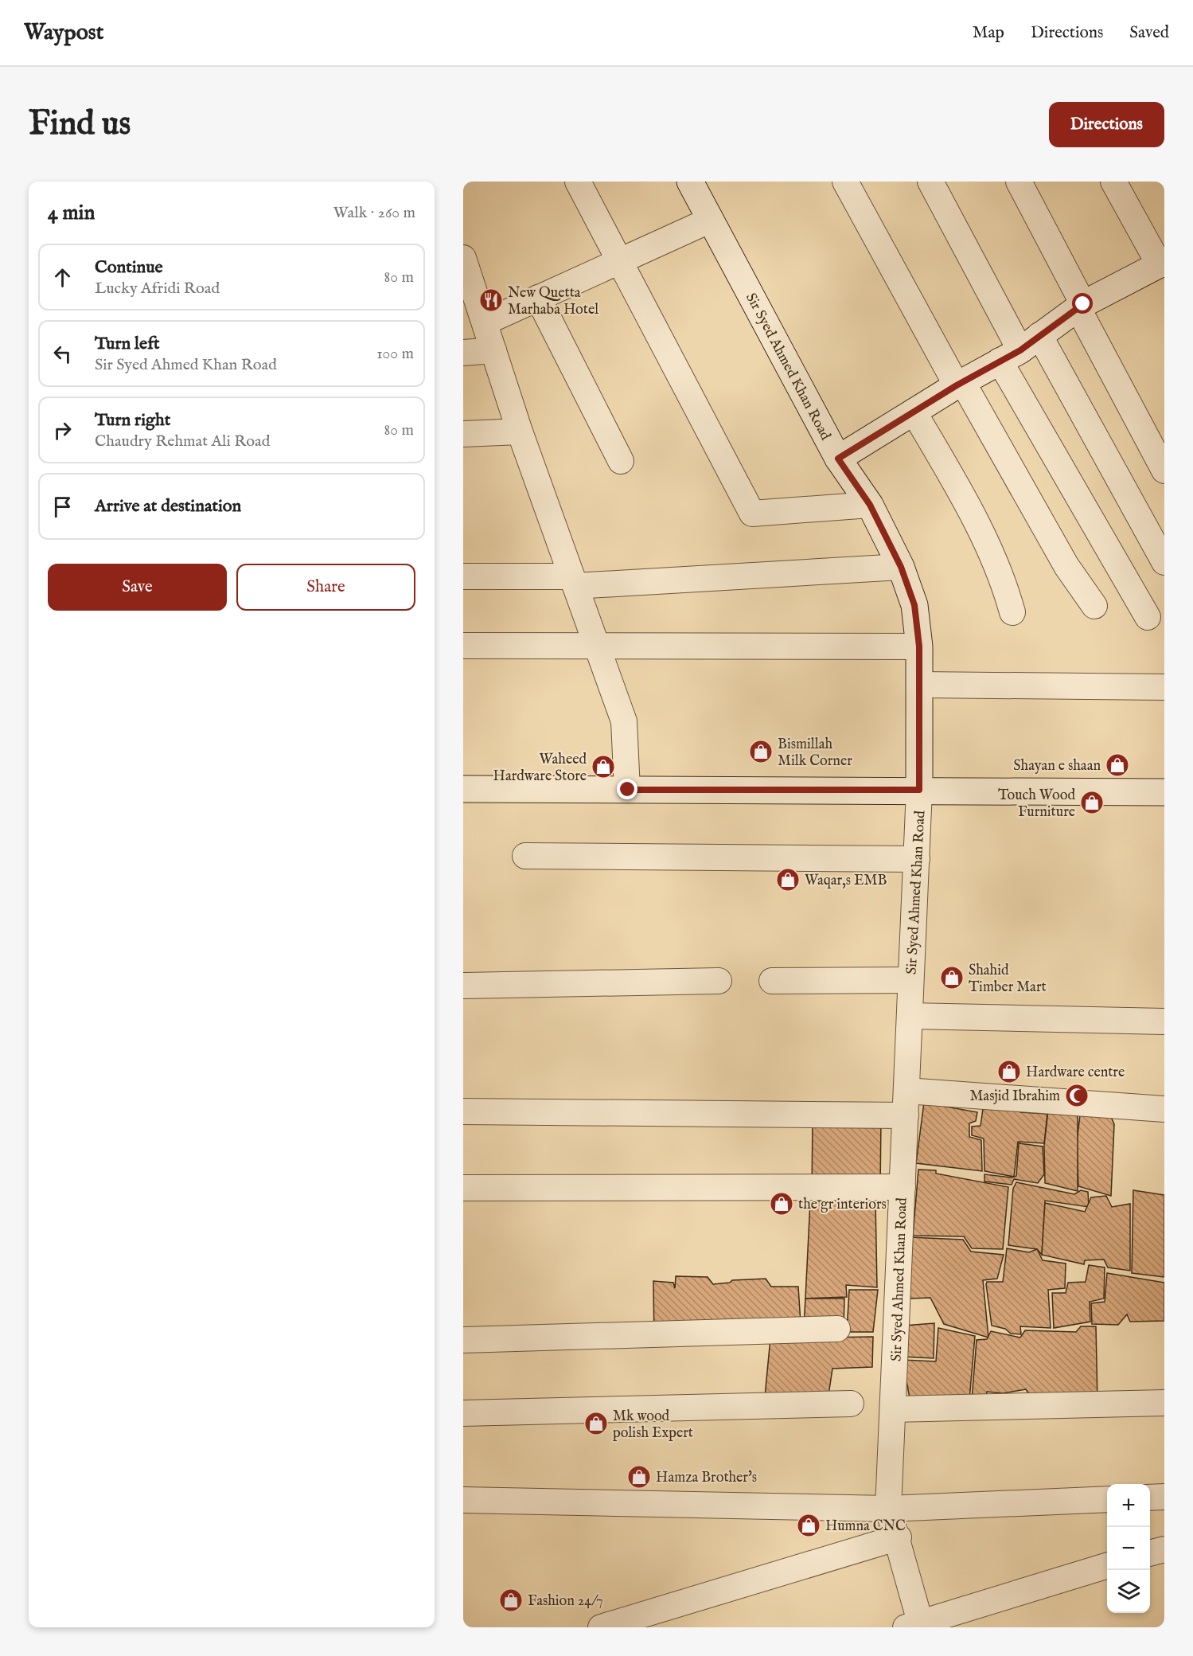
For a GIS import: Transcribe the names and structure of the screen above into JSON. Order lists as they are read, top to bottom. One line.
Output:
{"streets":{"street":["Sir Syed Ahmed Khan Road"]},"places":{"restaurant":["New Quetta Marhaba Hotel"],"shop":["Bismillah Milk Corner","Shayan e shaan","Waheed Hardware Store","Touch Wood Furniture","Waqar,s EMB","Shahid Timber Mart","Hardware centre","the gr interiors","Mk wood polish Expert","Hamza Brother's","Humna CNC","Fashion 24/7"],"mosque":["Masjid Ibrahim"]},"page":{"header":"Waypost","nav":["Map","Directions","Saved"],"buttons":["Directions",["Save","Share"]],"title":"Find us","heading":["4 min","Walk · 260 m"],"list":[["Continue","Lucky Afridi Road","80 m"],["Turn left","Sir Syed Ahmed Khan Road","100 m"],["Turn right","Chaudry Rehmat Ali Road","80 m"],"Arrive at destination"],"map_buttons":["+","−"]}}
